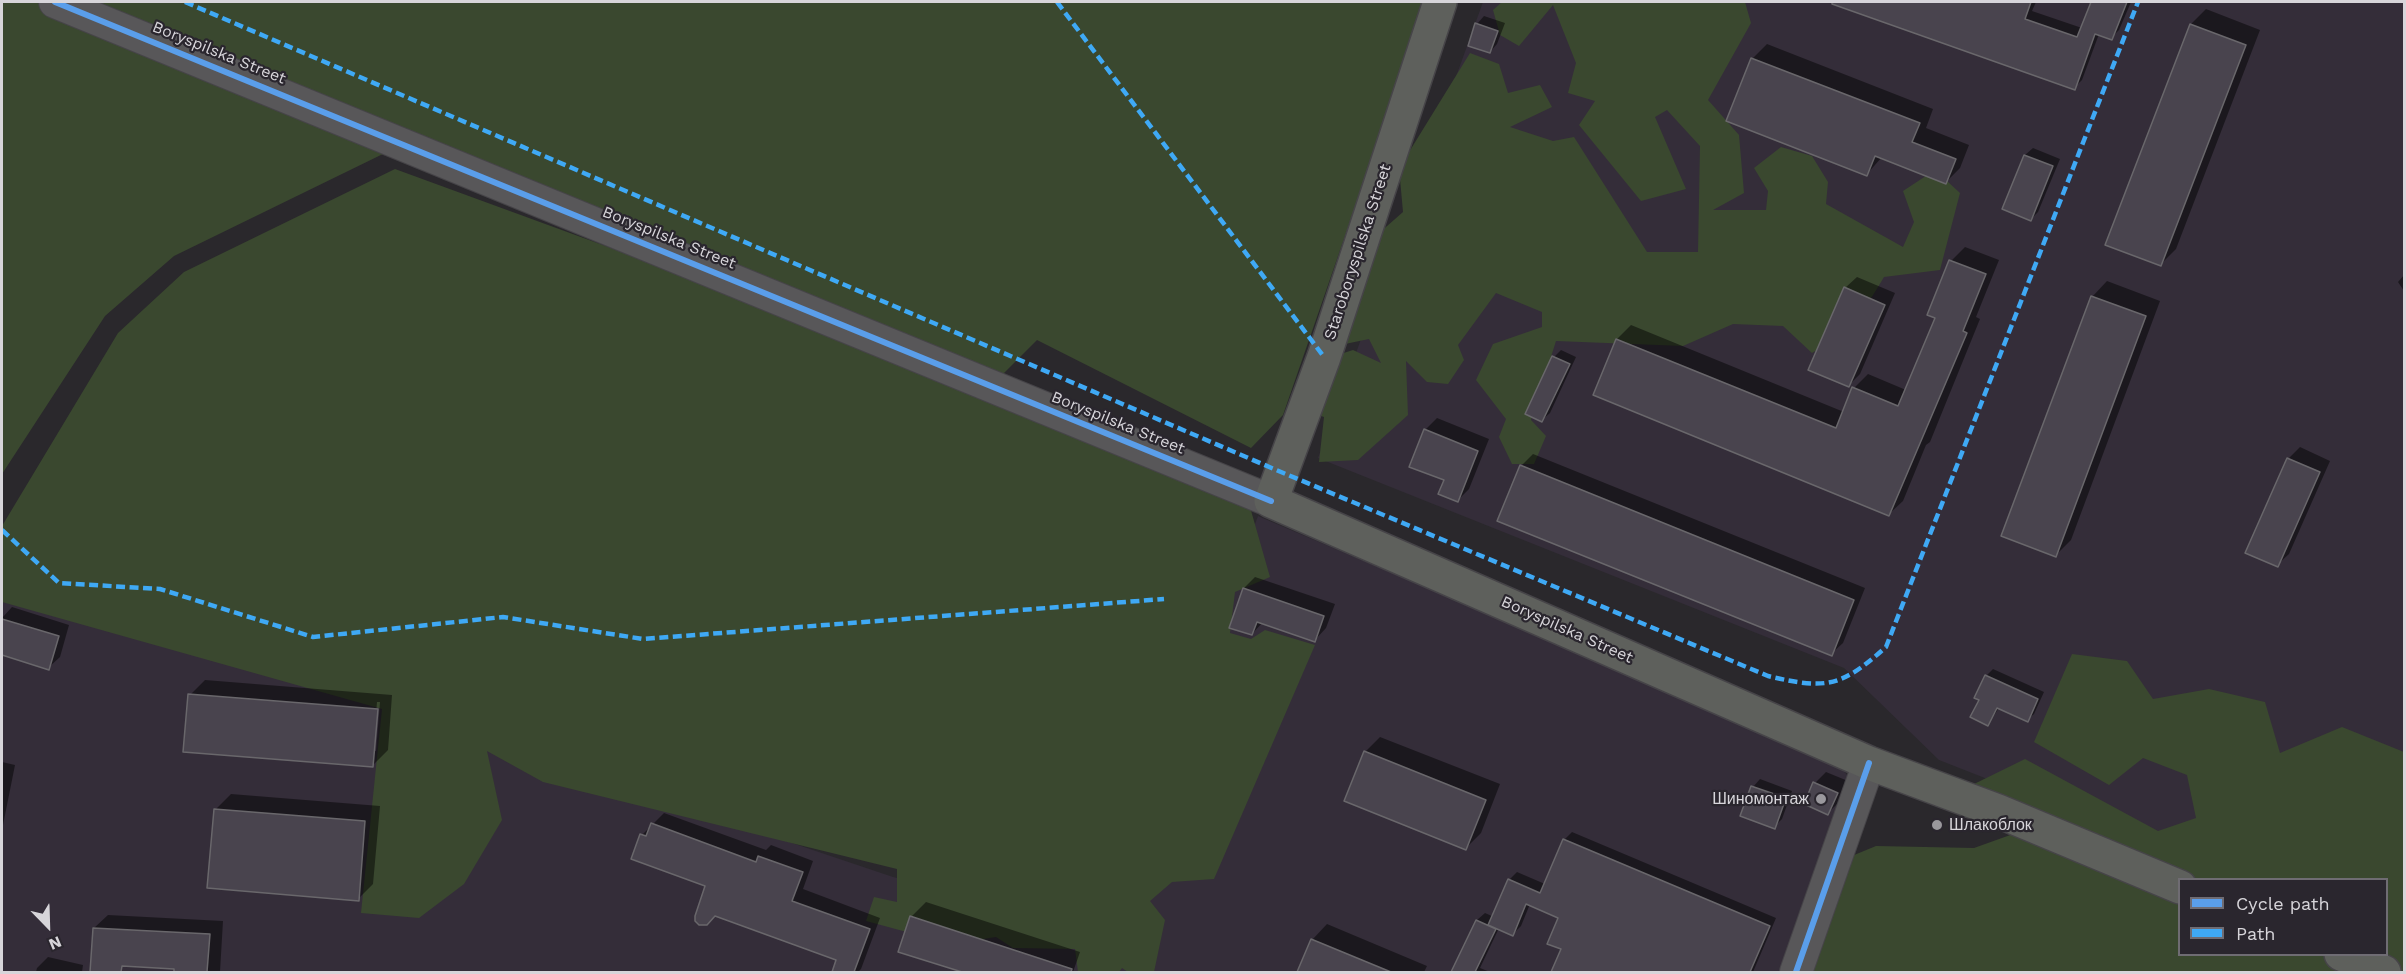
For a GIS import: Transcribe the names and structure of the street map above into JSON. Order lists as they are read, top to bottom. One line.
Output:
{"streets":{"main road":["Boryspilska Street","Staroboryspilska Street"]},"crossings":[["Boryspilska Street","Staroboryspilska Street"]],"places":["Шиномонтаж","Шлакоблок"],"legend":["Cycle path","Path"],"north":"bottom right"}
